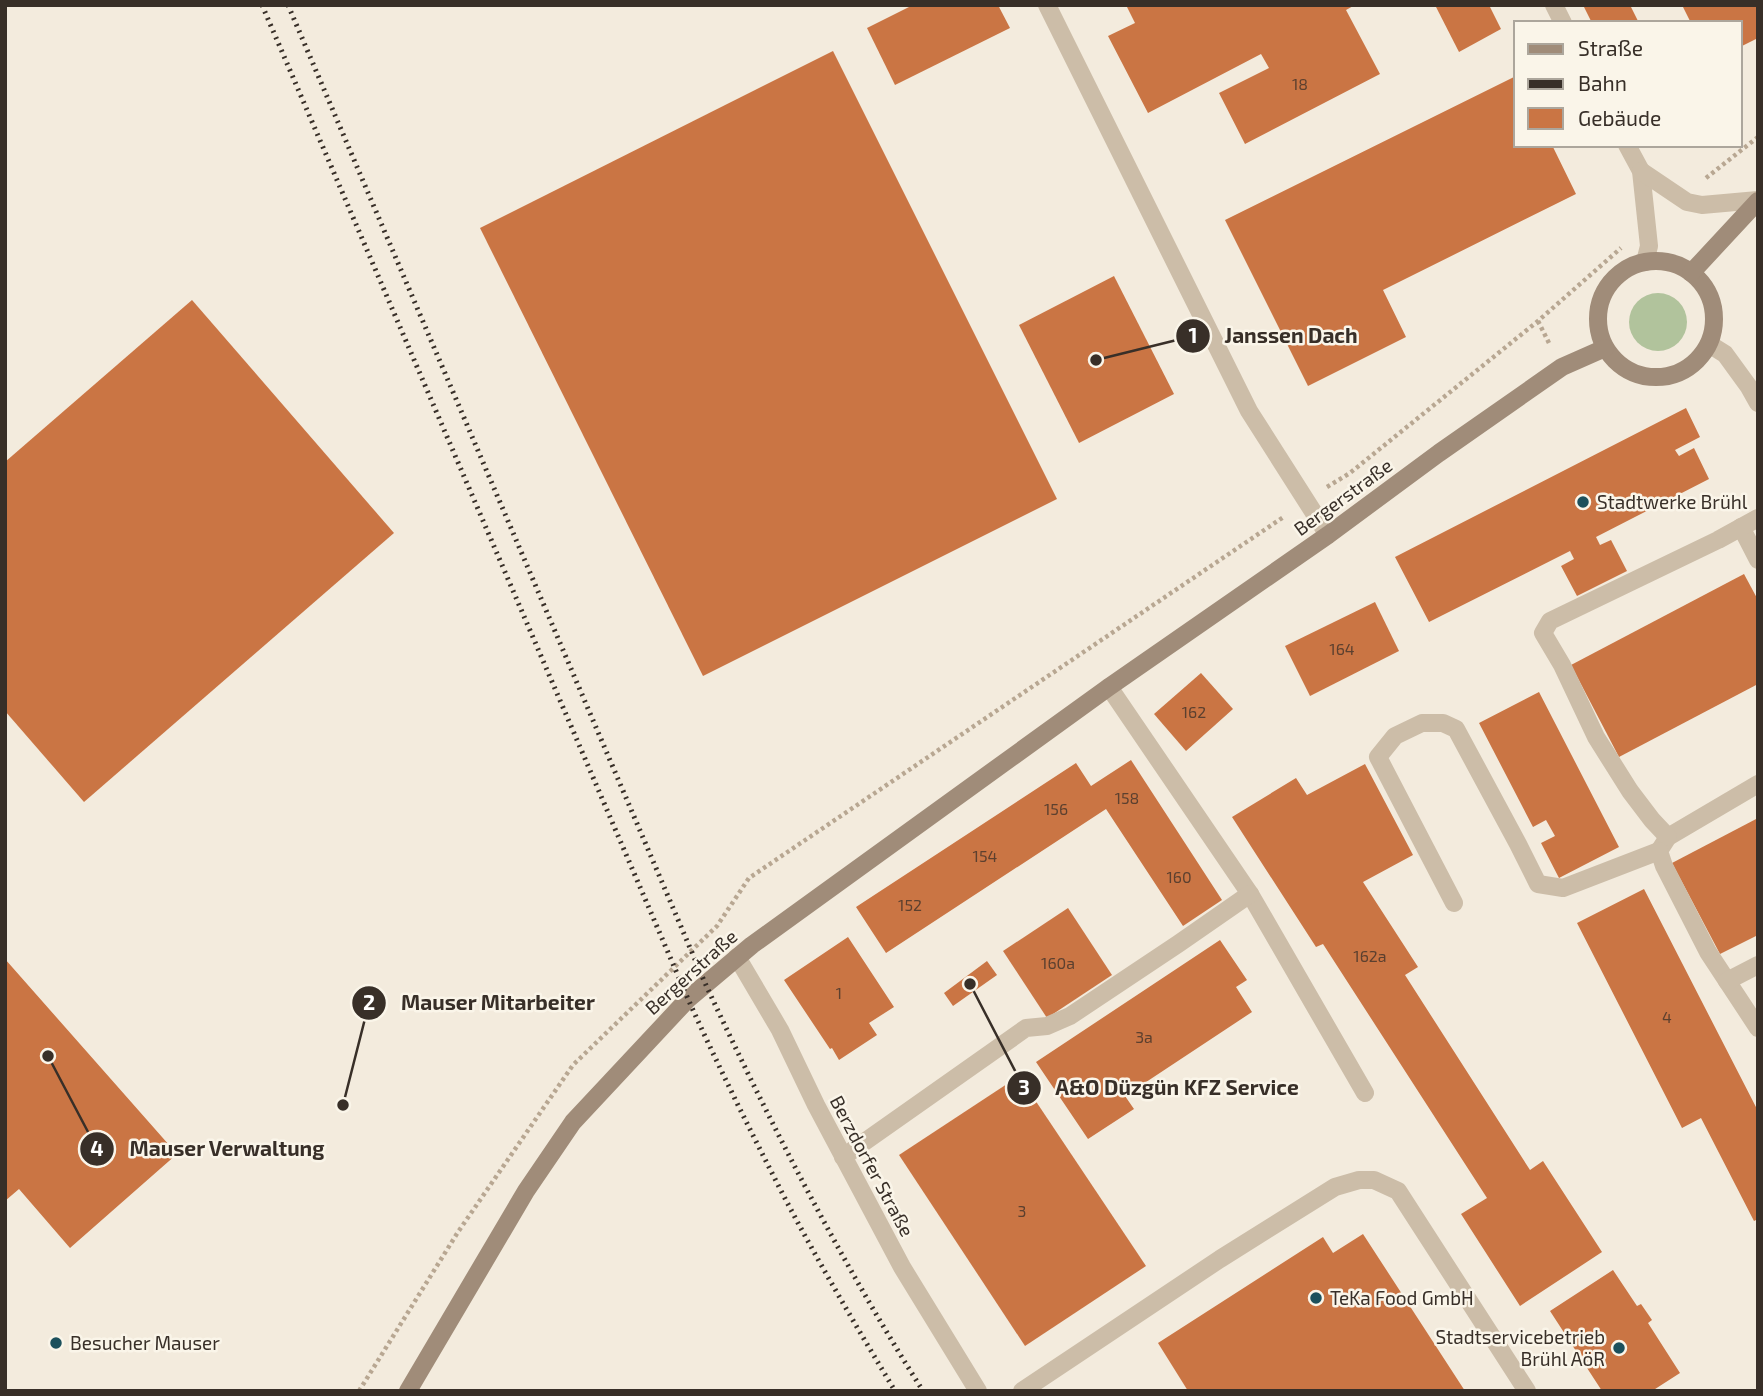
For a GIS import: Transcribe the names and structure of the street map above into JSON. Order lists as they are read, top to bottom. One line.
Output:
{"streets":{"street":["Bergerstraße","Berzdorfer Straße"]},"crossings":[["Bergerstraße","Berzdorfer Straße"]],"places":["Janssen Dach","Stadtwerke Brühl","A&O Düzgün KFZ Service","Mauser Verwaltung","Mauser Mitarbeiter","TeKa Food GmbH","Besucher Mauser","Stadtservicebetrieb Brühl AöR"],"house_numbers":["18","164","162","158","156","154","160","152","162a","160a","1","4","3a","3"],"legend":["Straße","Bahn","Gebäude"]}
